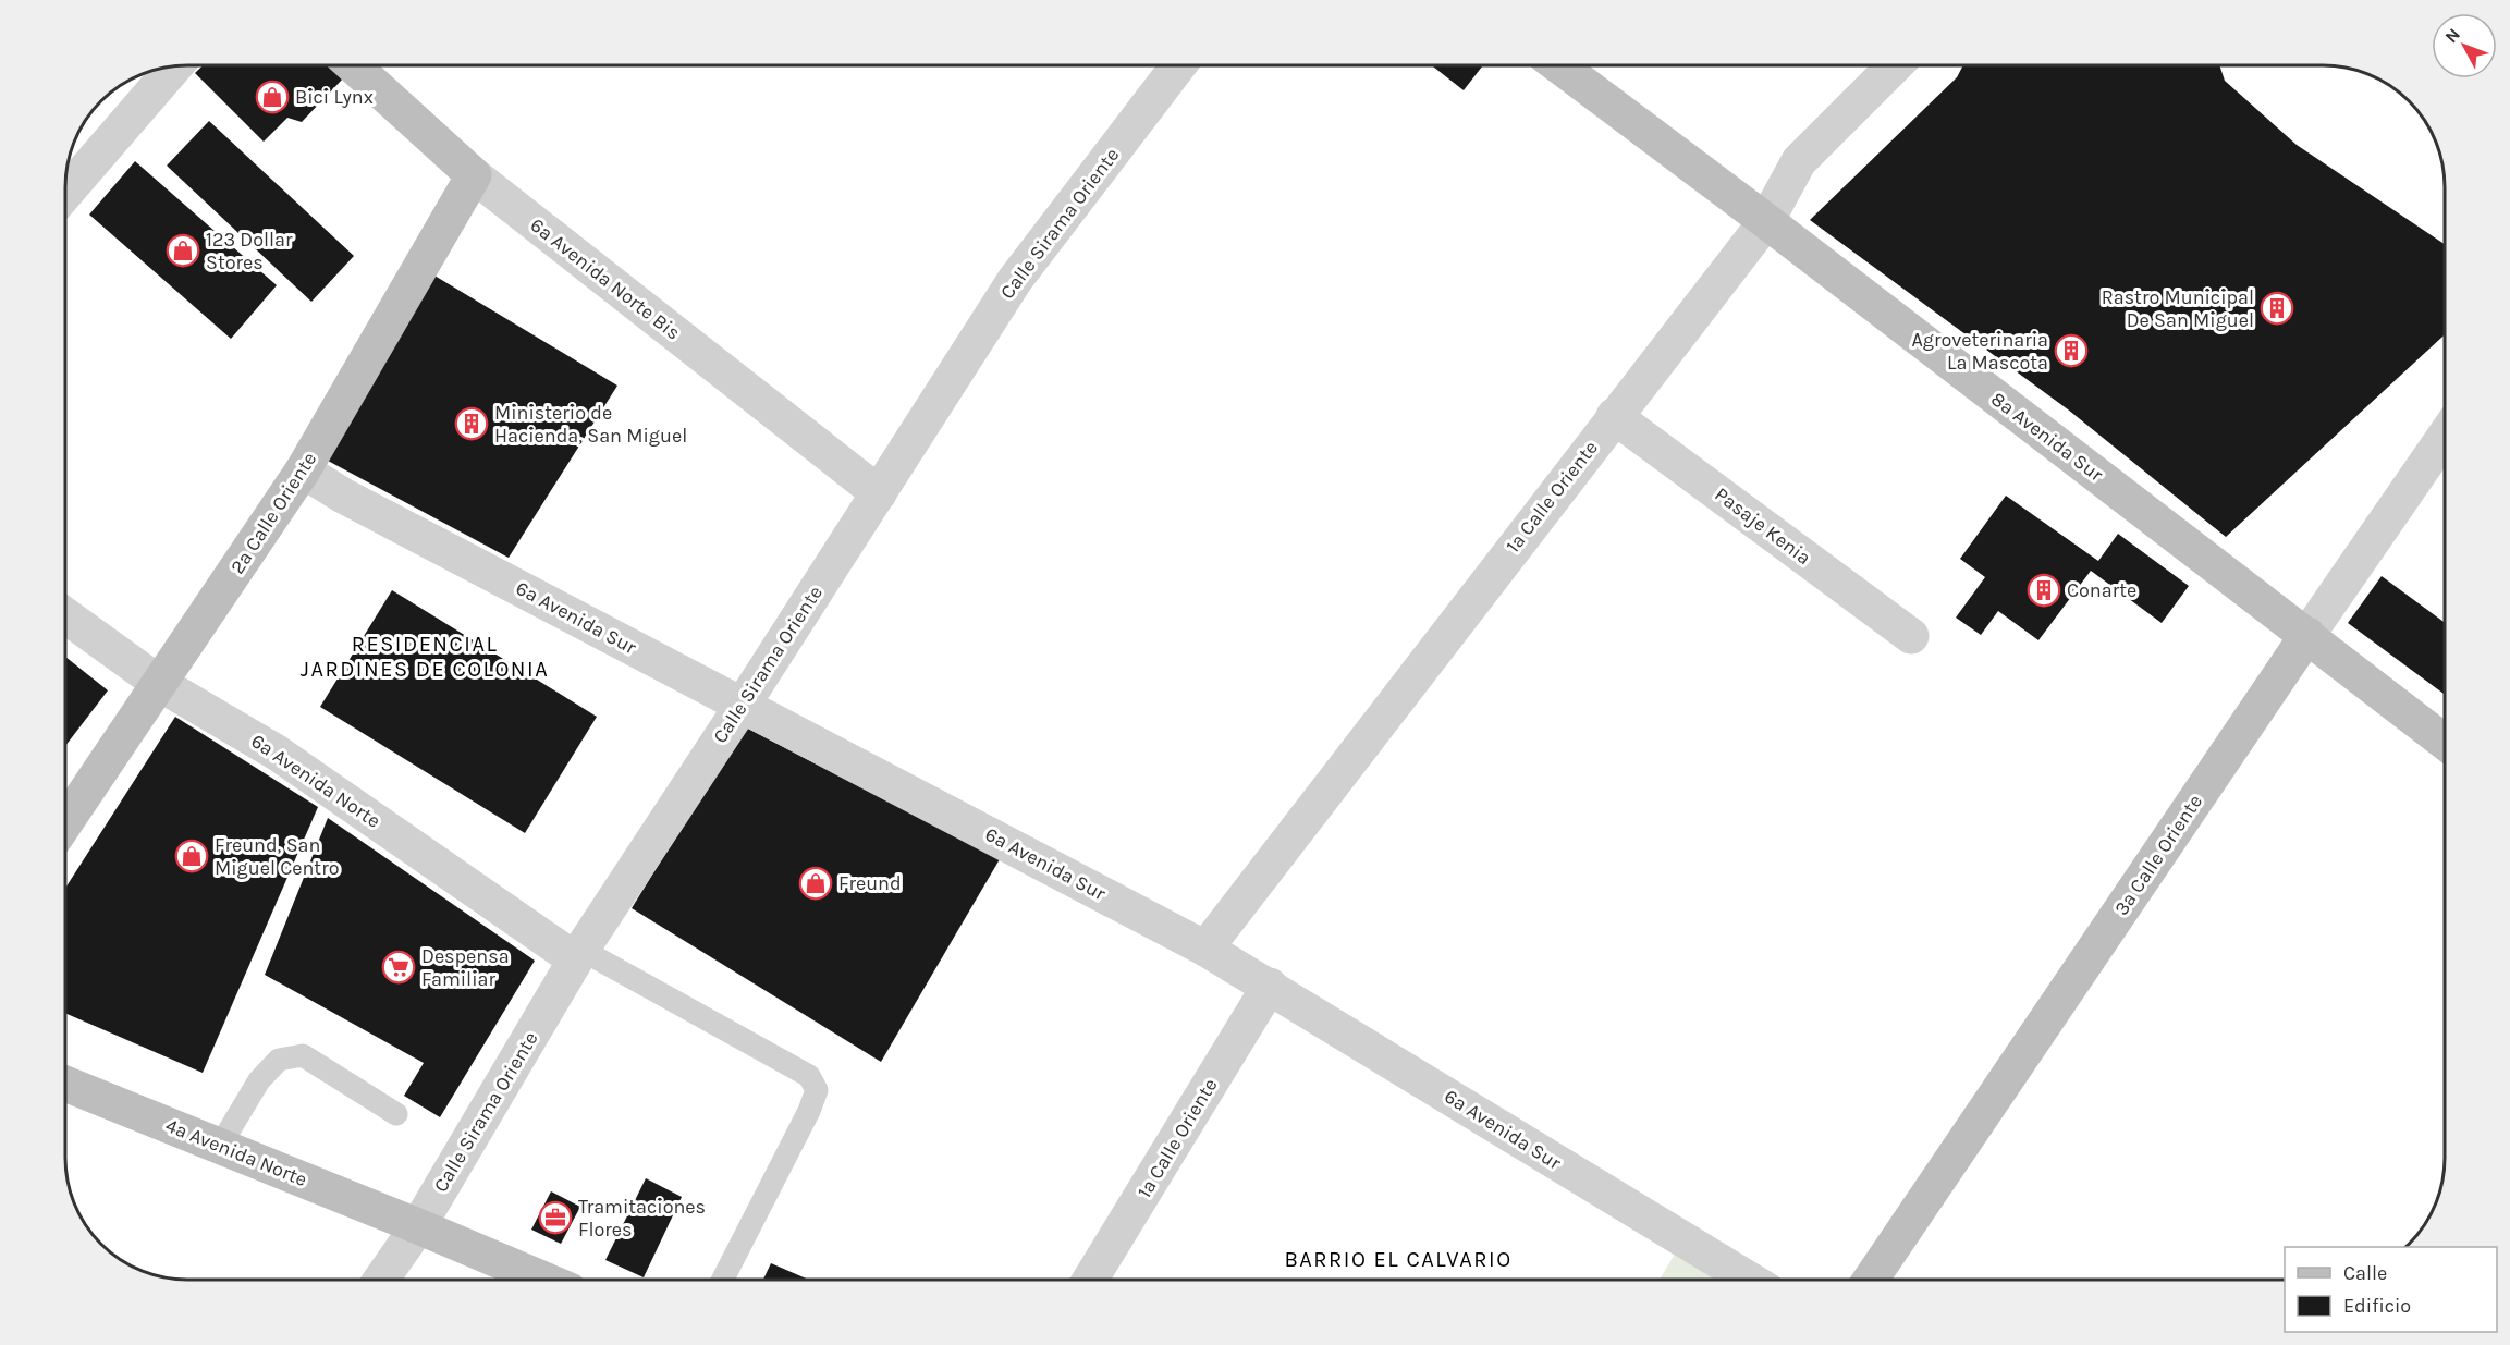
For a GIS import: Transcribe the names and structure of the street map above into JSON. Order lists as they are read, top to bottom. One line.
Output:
{"streets":{"street":["Calle Sirama Oriente","6a Avenida Norte Bis","8a Avenida Sur","1a Calle Oriente","2a Calle Oriente","Pasaje Kenia","6a Avenida Sur","6a Avenida Norte","3a Calle Oriente","4a Avenida Norte"]},"crossings":[["Calle Sirama Oriente","6a Avenida Norte Bis"],["Calle Sirama Oriente","6a Avenida Sur"],["Calle Sirama Oriente","6a Avenida Norte"],["Calle Sirama Oriente","4a Avenida Norte"],["6a Avenida Norte Bis","2a Calle Oriente"],["8a Avenida Sur","1a Calle Oriente"],["8a Avenida Sur","3a Calle Oriente"],["1a Calle Oriente","Pasaje Kenia"],["1a Calle Oriente","6a Avenida Sur"],["2a Calle Oriente","6a Avenida Sur"],["2a Calle Oriente","6a Avenida Norte"]],"districts":["RESIDENCIAL JARDINES DE COLONIA","BARRIO EL CALVARIO"],"places":{"shop":["Bici Lynx","123 Dollar Stores","Freund, San Miguel Centro","Freund"],"building":["Rastro Municipal De San Miguel","Agroveterinaria La Mascota","Ministerio de Hacienda, San Miguel","Conarte"],"supermarket":["Despensa Familiar"],"office":["Tramitaciones Flores"]},"legend":["Calle","Edificio"],"north":"top left"}
